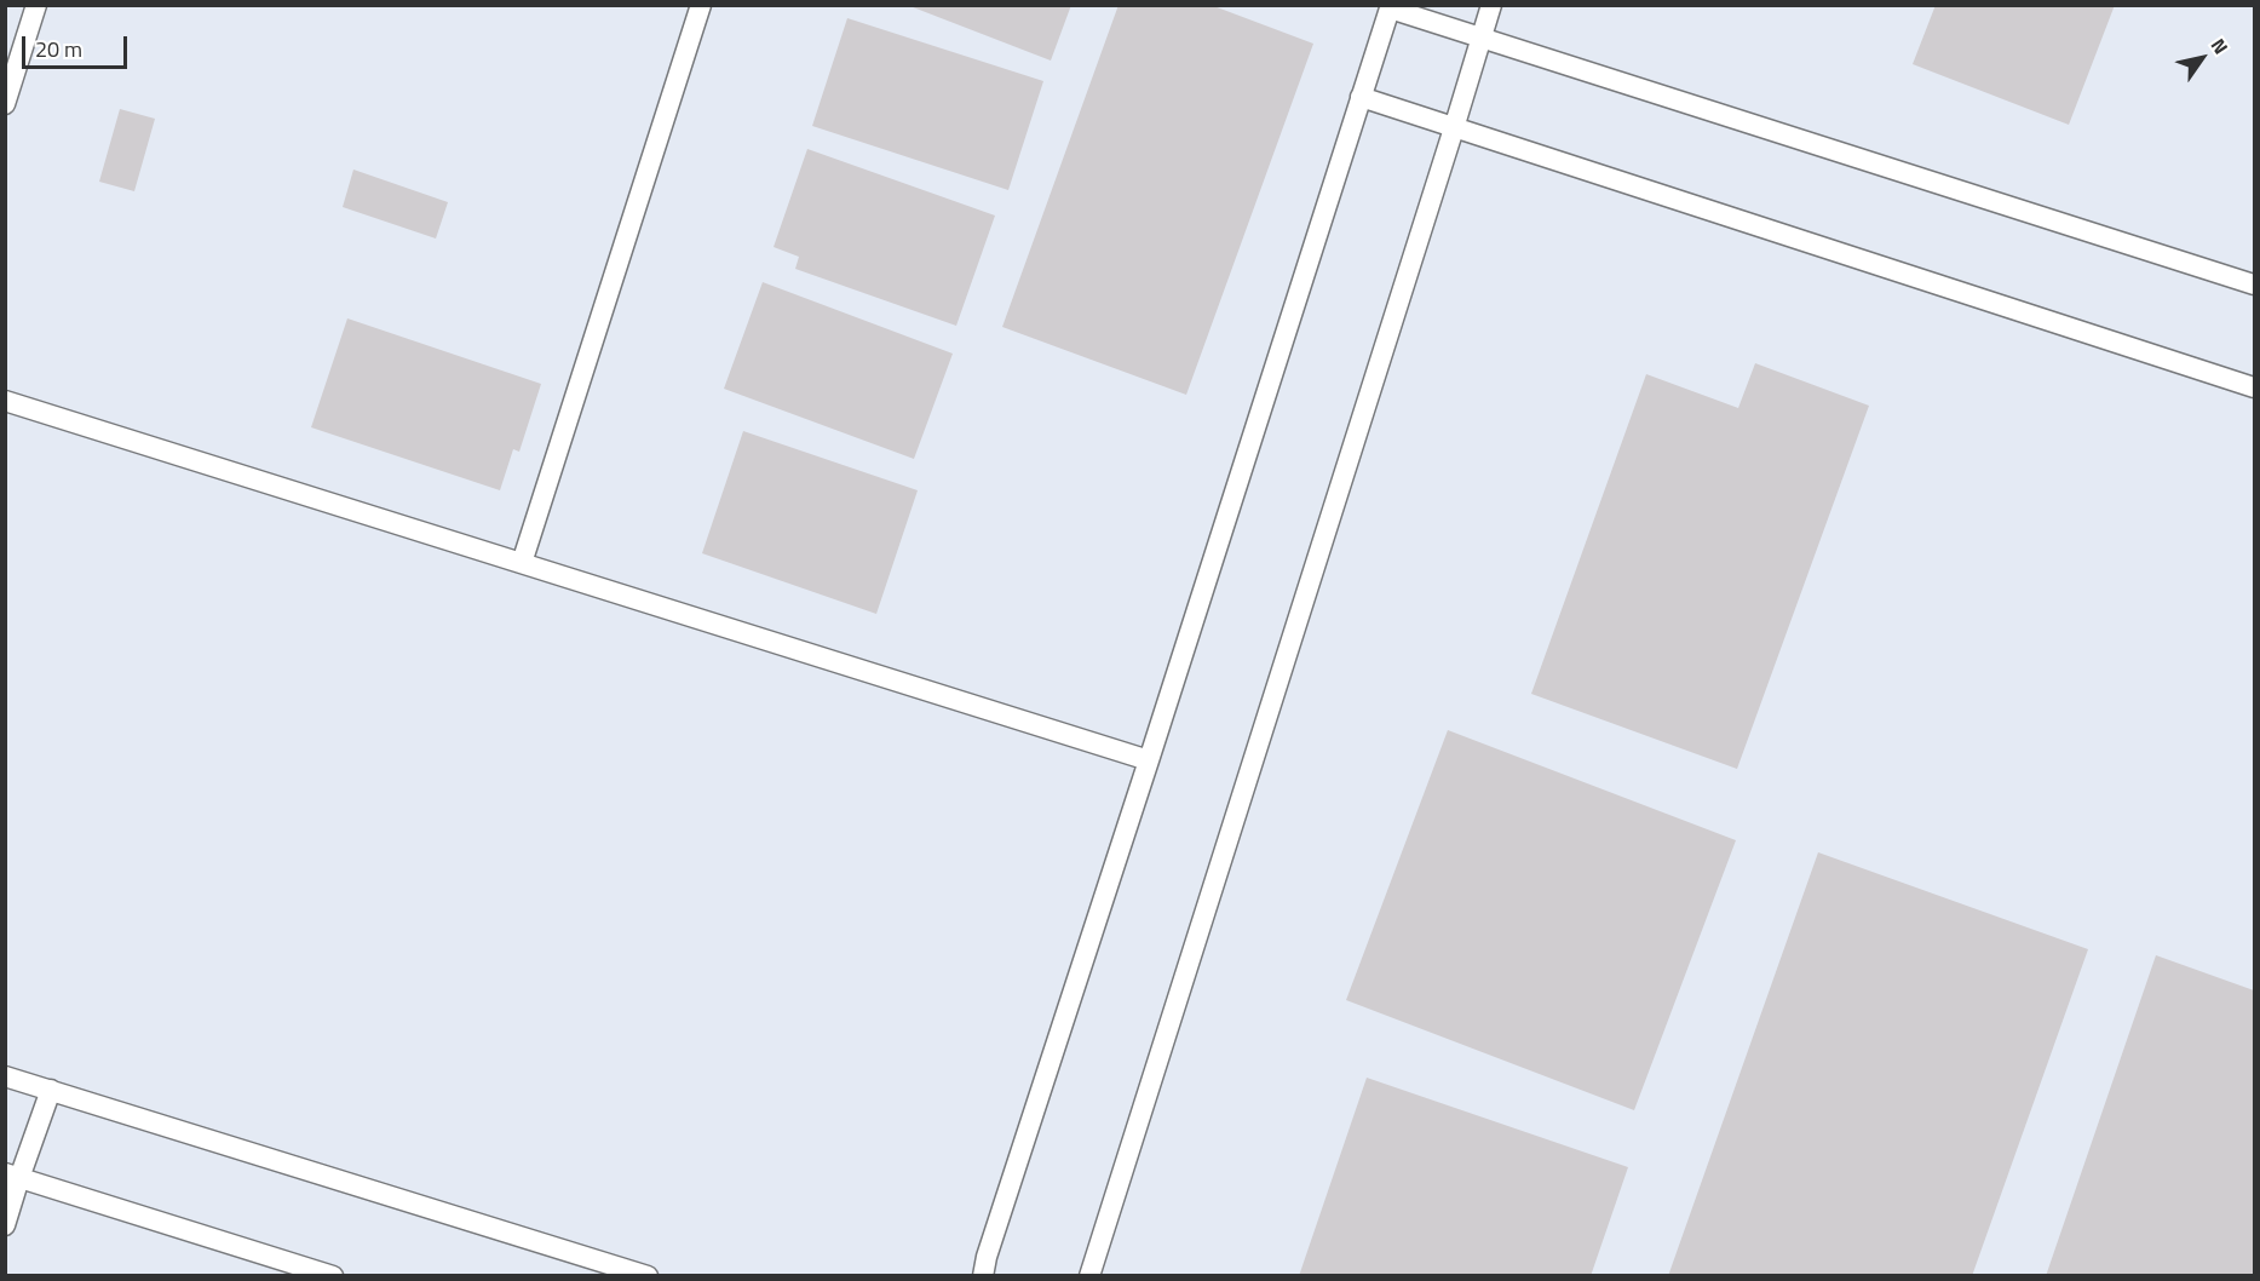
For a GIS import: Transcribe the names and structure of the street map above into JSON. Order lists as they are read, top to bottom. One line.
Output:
{"scale_bar":"20 m","north":"top right"}
